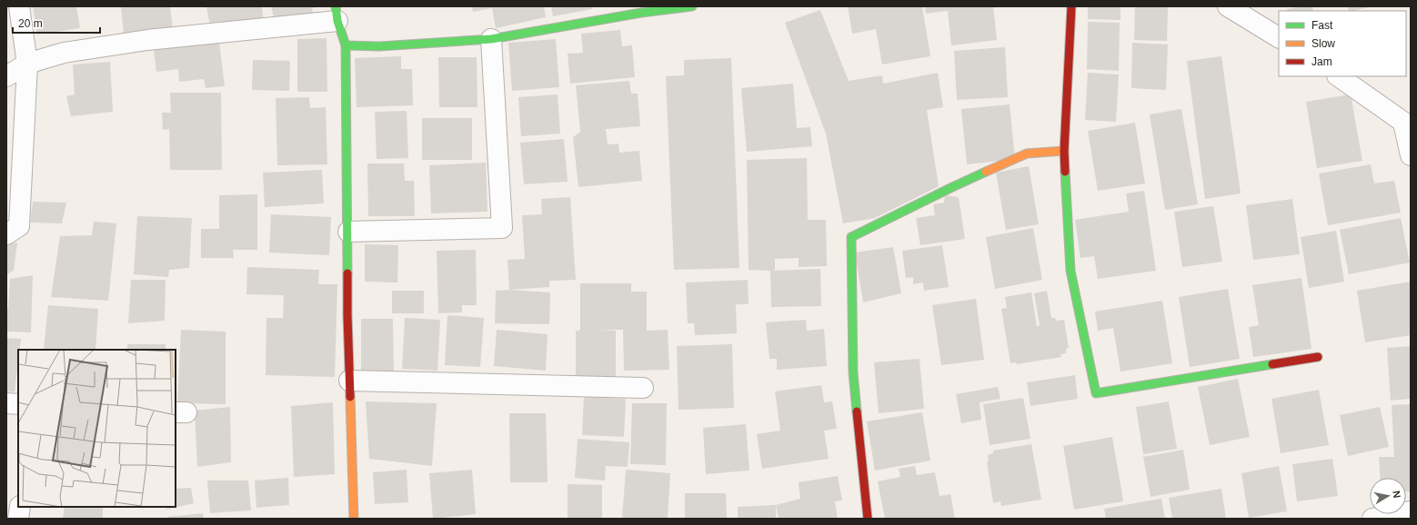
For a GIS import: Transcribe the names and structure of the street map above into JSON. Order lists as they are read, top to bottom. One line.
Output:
{"legend":["Fast","Slow","Jam"],"scale_bar":"20 m","north":"right"}
